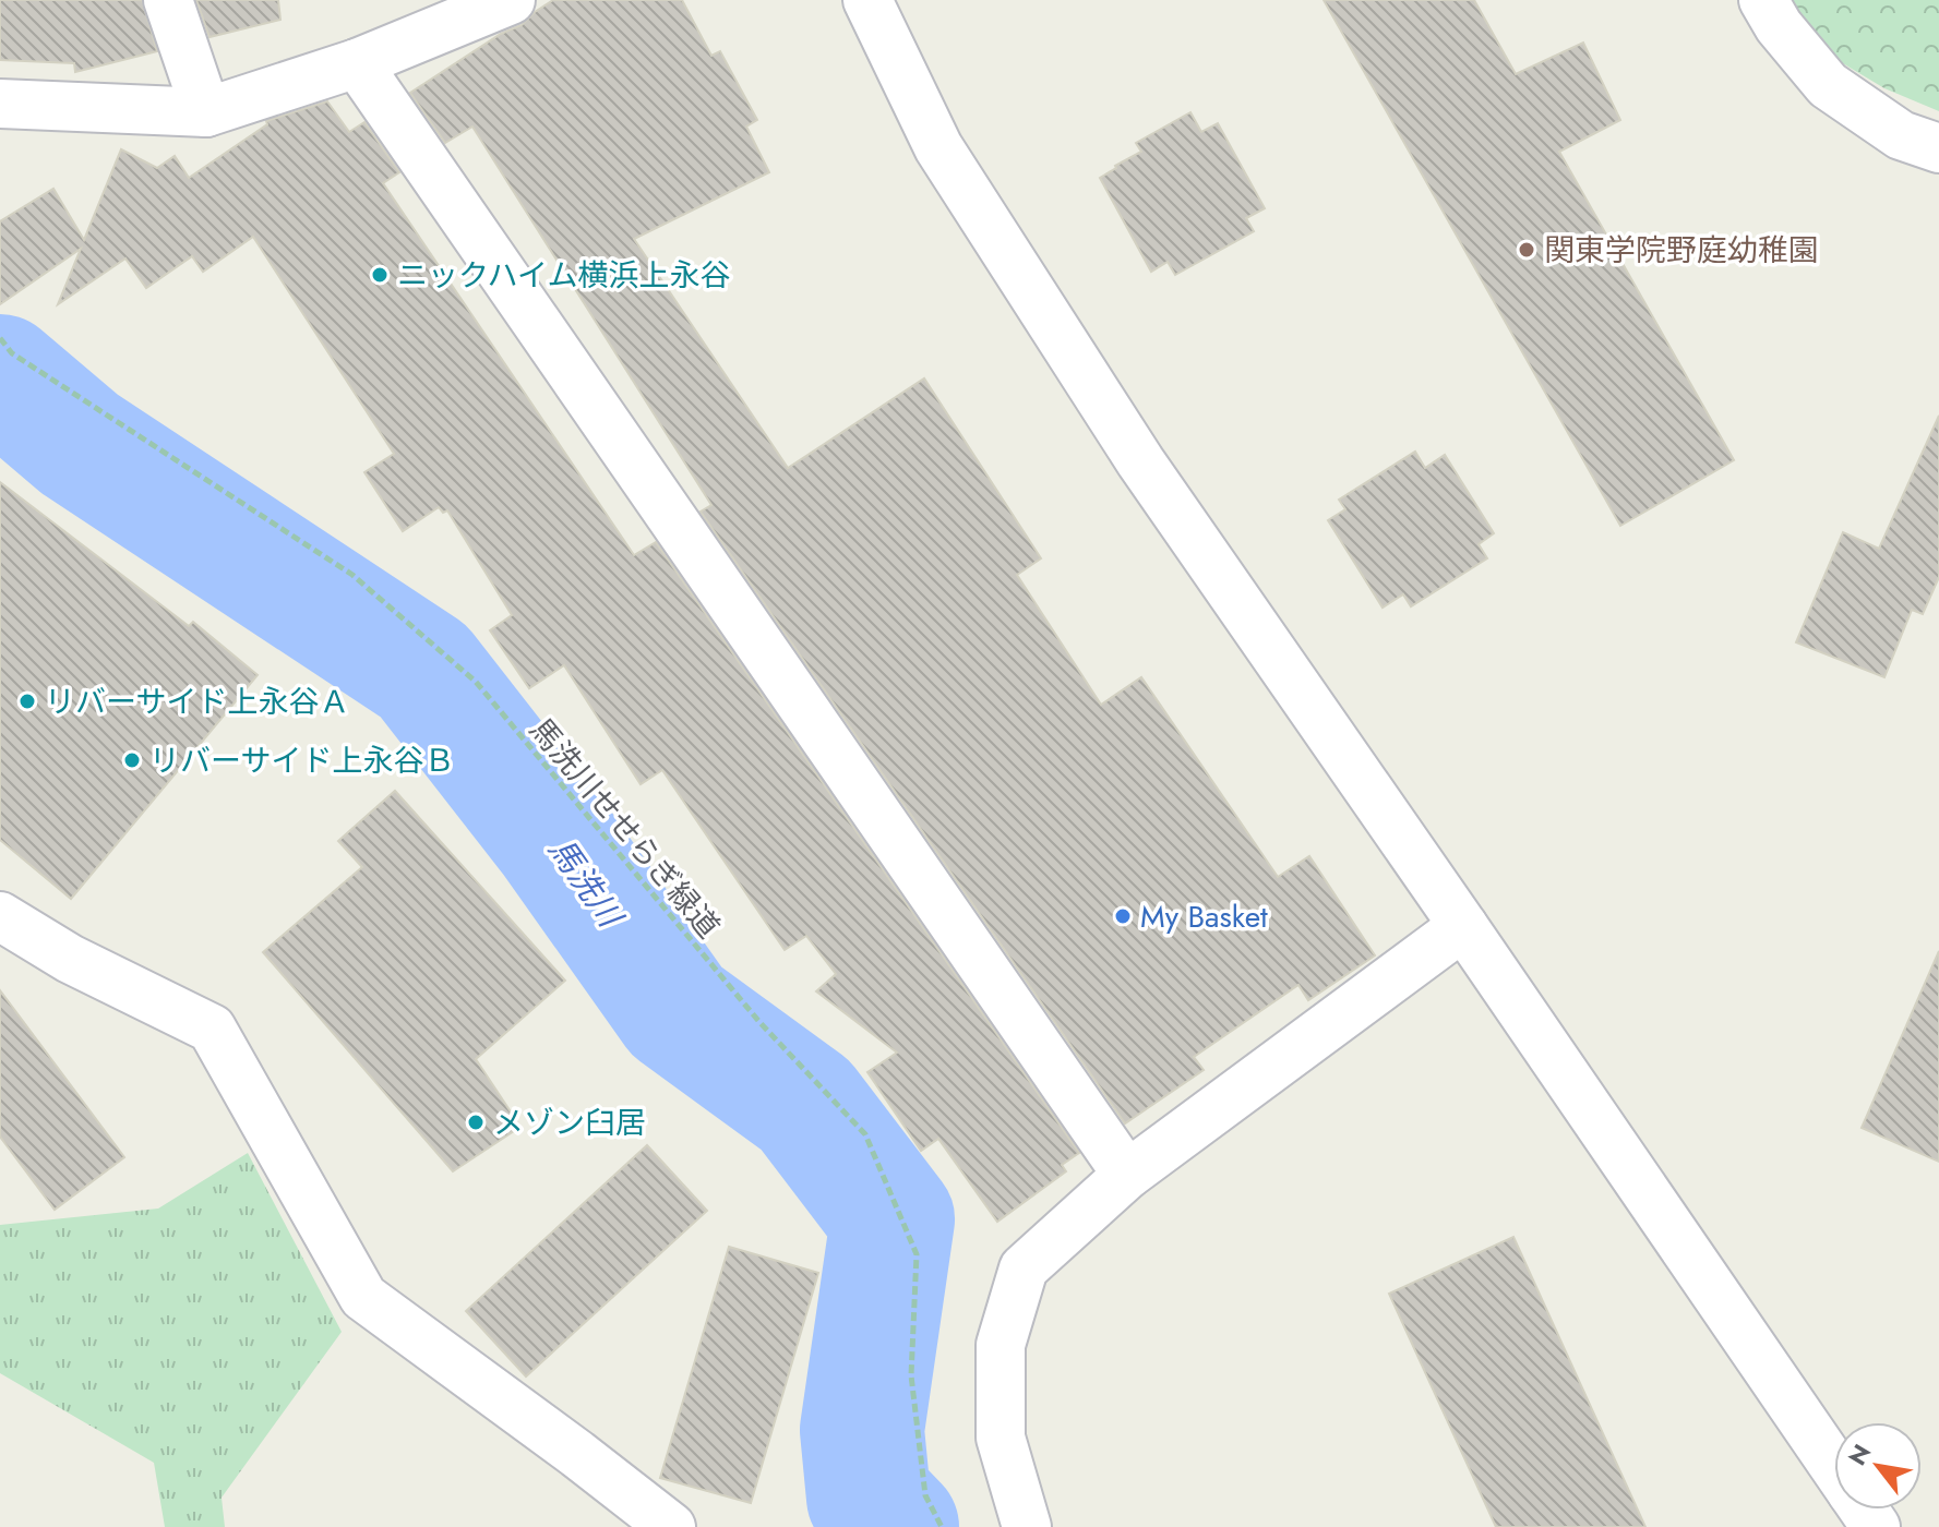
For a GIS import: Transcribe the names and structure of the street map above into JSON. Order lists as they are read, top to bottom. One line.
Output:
{"streets":{"path":["馬洗川せせらぎ緑道"]},"water":["馬洗川"],"places":["関東学院野庭幼稚園","ニックハイム横浜上永谷","リバーサイド上永谷Ａ","リバーサイド上永谷Ｂ","My Basket","メゾン臼居"],"north":"top left"}
